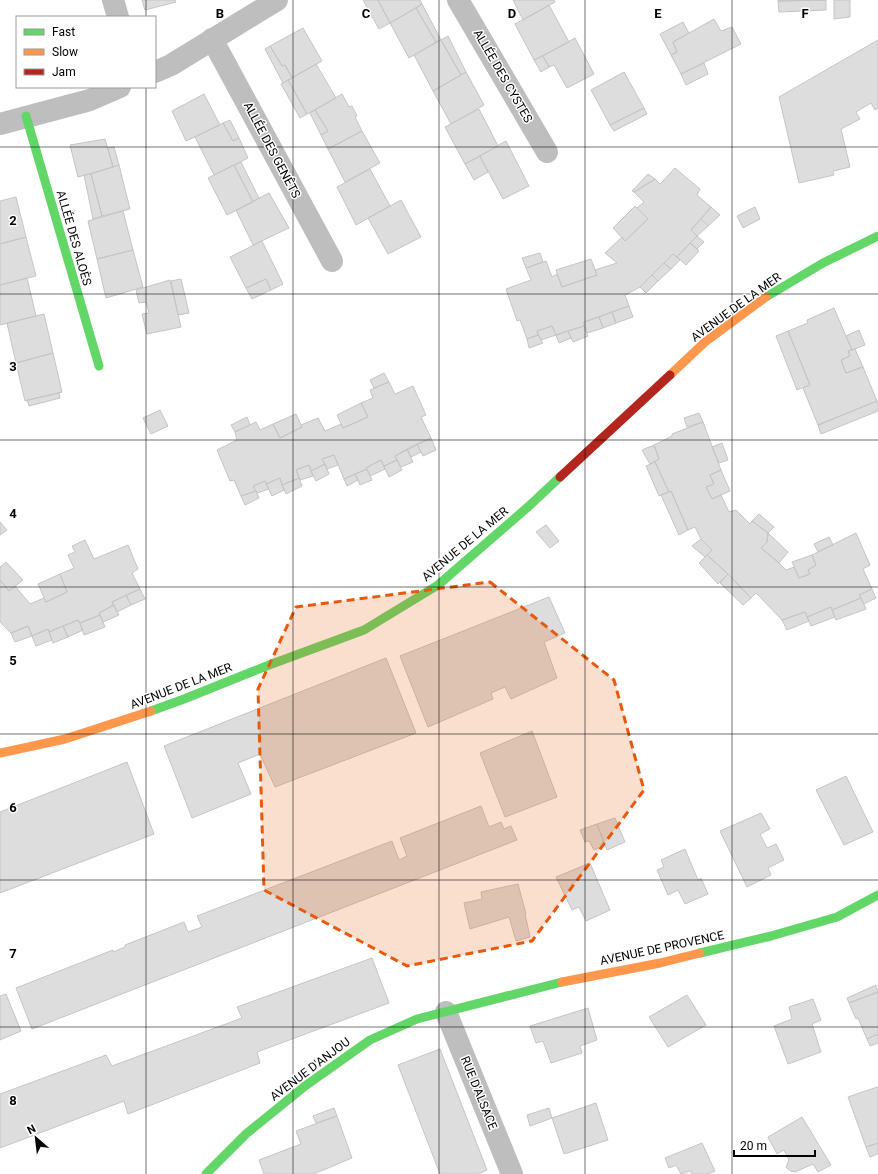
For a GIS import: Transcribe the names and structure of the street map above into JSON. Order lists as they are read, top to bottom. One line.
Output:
{"streets":{"street":["ALLÉE DES CYSTES","ALLÉE DES GENÊTS","ALLÉE DES ALOÈS","AVENUE DE LA MER","AVENUE DE PROVENCE","AVENUE D'ANJOU","RUE D'ALSACE"]},"crossings":[["AVENUE DE PROVENCE","AVENUE D'ANJOU"],["AVENUE DE PROVENCE","RUE D'ALSACE"],["AVENUE D'ANJOU","RUE D'ALSACE"]],"legend":["Fast","Slow","Jam"],"scale_bar":"20 m","north":"top left","grid":{"columns":["B","C","D","E","F"],"rows":["2","3","4","5","6","7","8"]}}
